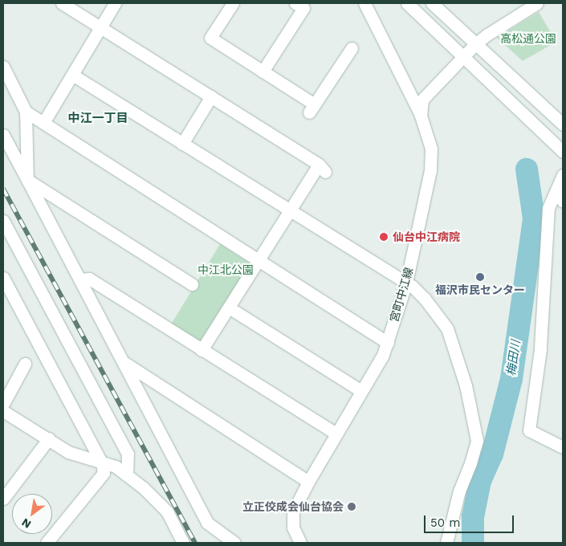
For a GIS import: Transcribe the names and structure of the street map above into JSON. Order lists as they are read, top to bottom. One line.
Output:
{"streets":{"street":["宮町中江線"]},"districts":["中江一丁目"],"water":["梅田川"],"parks":["高松通公園","中江北公園"],"places":["仙台中江病院","福沢市民センター","立正佼成会仙台協会"],"scale_bar":"50 m","north":"bottom left"}
